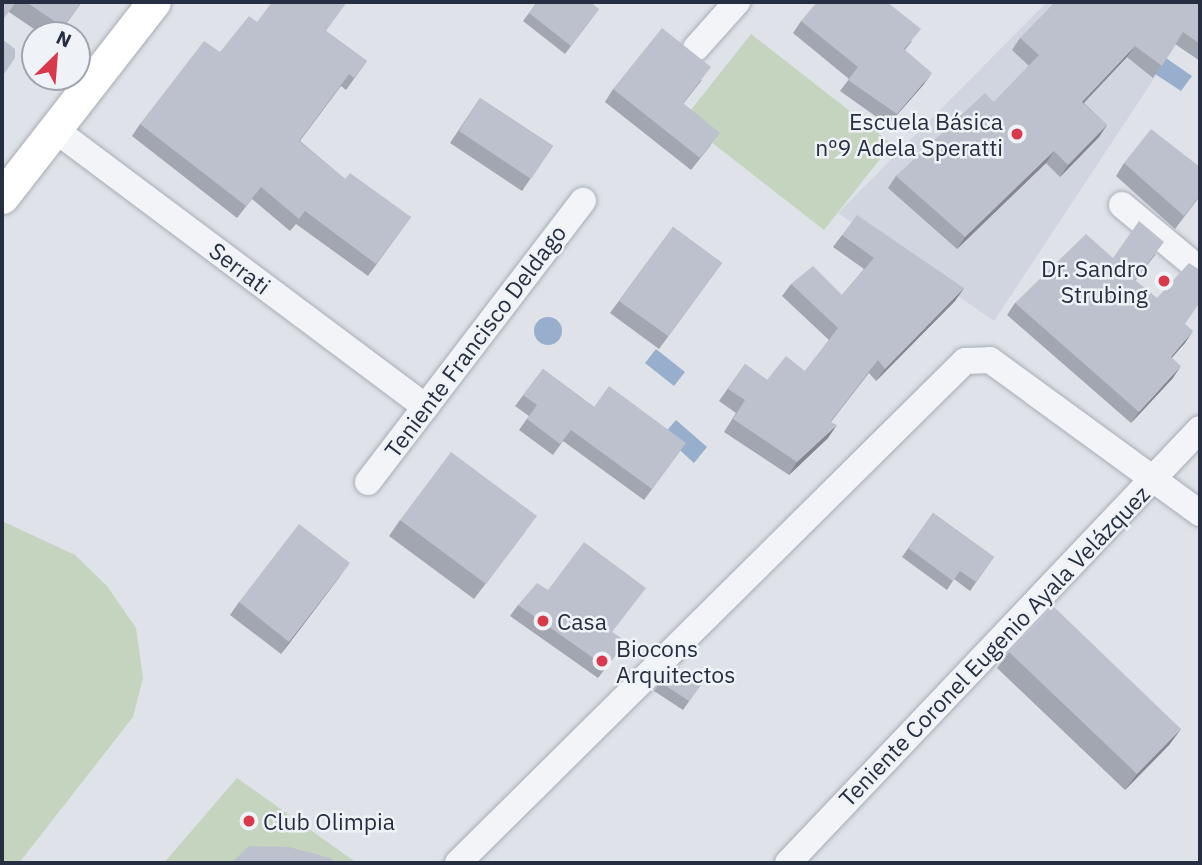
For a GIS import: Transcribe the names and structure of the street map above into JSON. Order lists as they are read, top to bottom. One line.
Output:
{"streets":{"street":["Serrati","Teniente Francisco Deldago","Teniente Coronel Eugenio Ayala Velázquez"]},"crossings":[["Serrati","Teniente Francisco Deldago"]],"places":["Escuela Básica nº9 Adela Speratti","Dr. Sandro Strubing","Casa","Biocons Arquitectos","Club Olimpia"],"north":"top right"}
